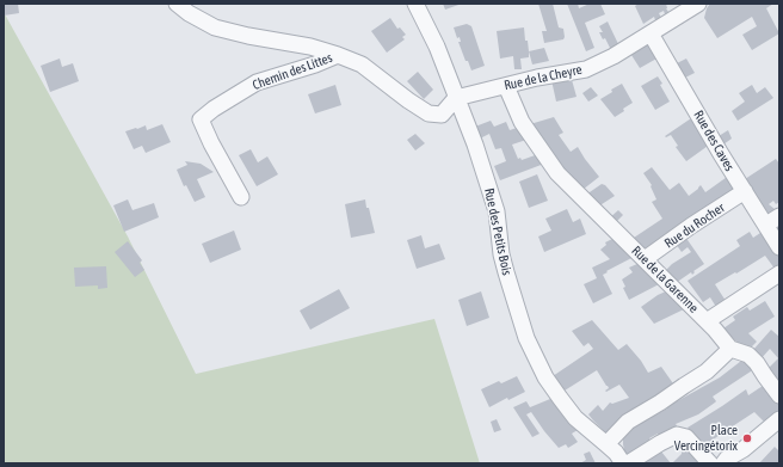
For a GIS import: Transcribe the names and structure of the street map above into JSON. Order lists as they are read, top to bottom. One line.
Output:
{"streets":{"street":["Chemin des Littes","Rue de la Cheyre","Rue des Caves","Rue du Rocher","Rue des Petits Bois","Rue de la Garenne"]},"crossings":[["Chemin des Littes","Rue de la Cheyre"],["Chemin des Littes","Rue des Petits Bois"],["Rue de la Cheyre","Rue des Caves"],["Rue de la Cheyre","Rue des Petits Bois"],["Rue de la Cheyre","Rue de la Garenne"],["Rue des Caves","Rue du Rocher"],["Rue du Rocher","Rue de la Garenne"]],"places":["Place Vercingétorix"]}
